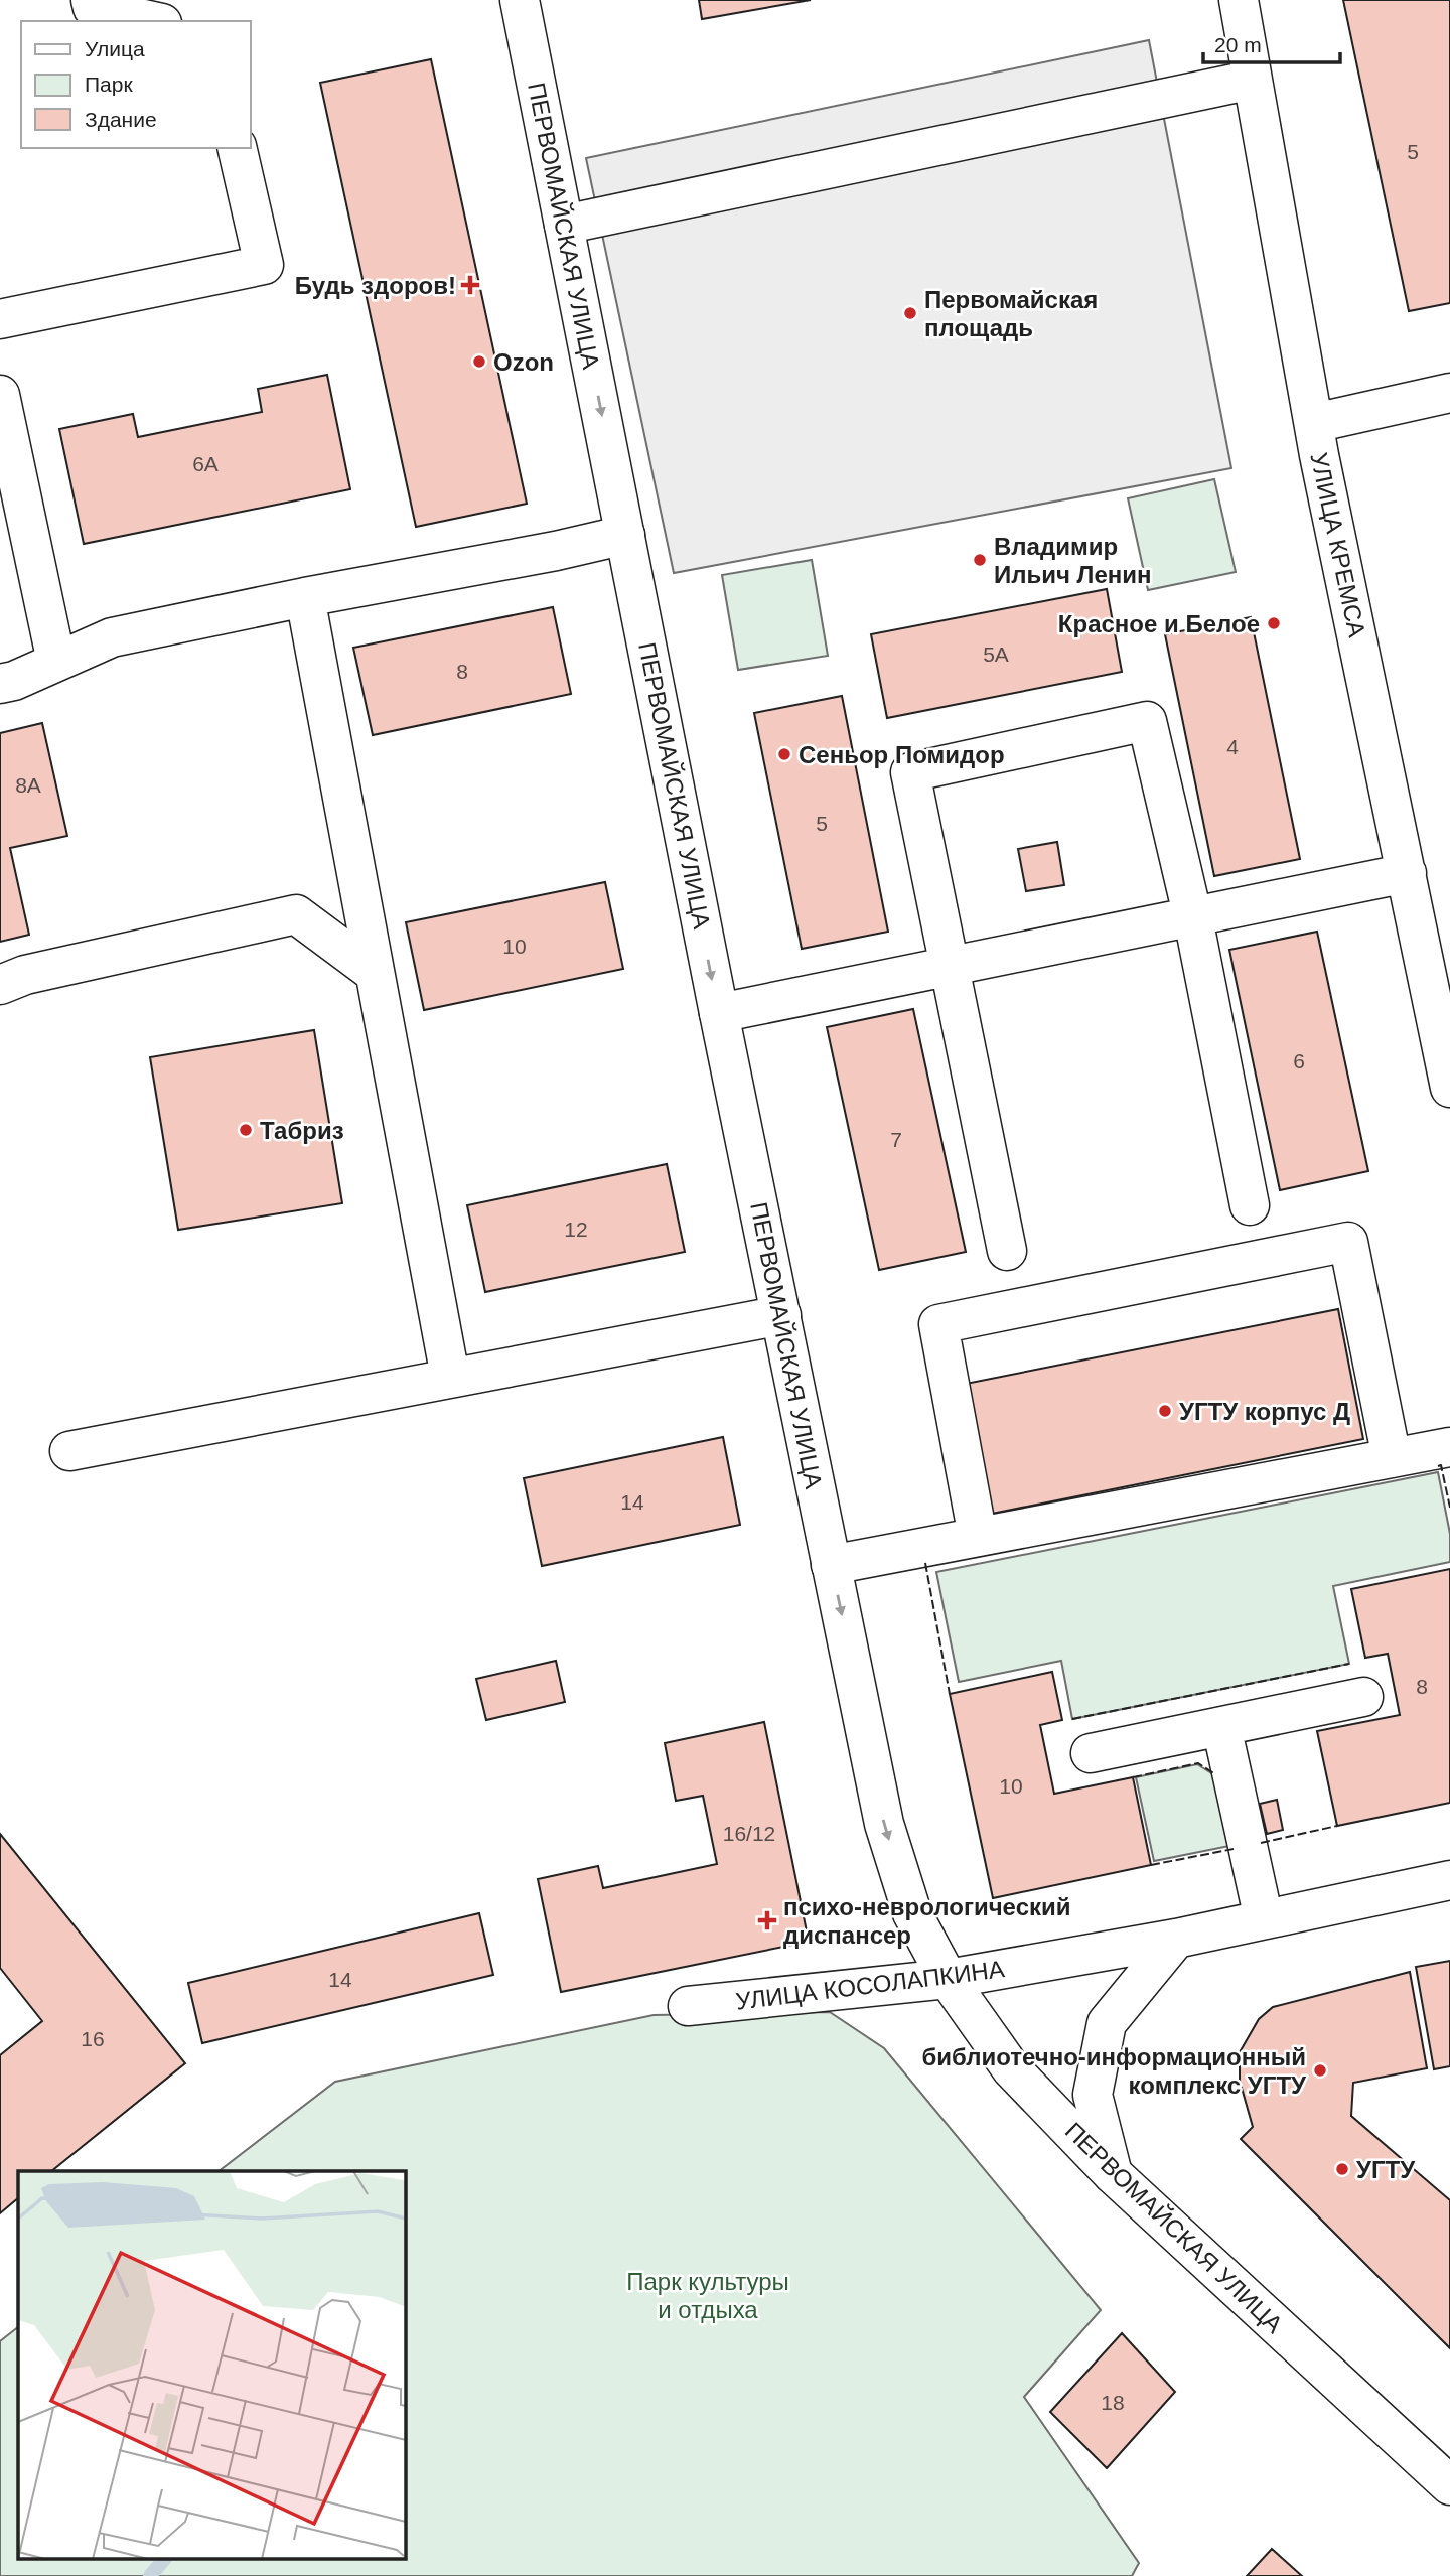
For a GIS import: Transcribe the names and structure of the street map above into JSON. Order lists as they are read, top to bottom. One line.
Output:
{"streets":{"street":["ПЕРВОМАЙСКАЯ УЛИЦА","УЛИЦА КРЕМСА","УЛИЦА КОСОЛАПКИНА"]},"crossings":[["ПЕРВОМАЙСКАЯ УЛИЦА","УЛИЦА КОСОЛАПКИНА"]],"parks":["Парк культуры и отдыха"],"places":{"health":["Будь здоров!","психо-неврологический диспансер"],"other":["Первомайская площадь","Ozon","Владимир Ильич Ленин","Красное и Белое","Сеньор Помидор","Табриз","УГТУ корпус Д","библиотечно-информационный комплекс УГТУ","УГТУ"]},"house_numbers":["5","6А","5А","8","4","8А","5","10","6","7","12","14","8","10","16/12","14","16","18"],"legend":["Улица","Парк","Здание"],"scale_bar":"20 m"}
